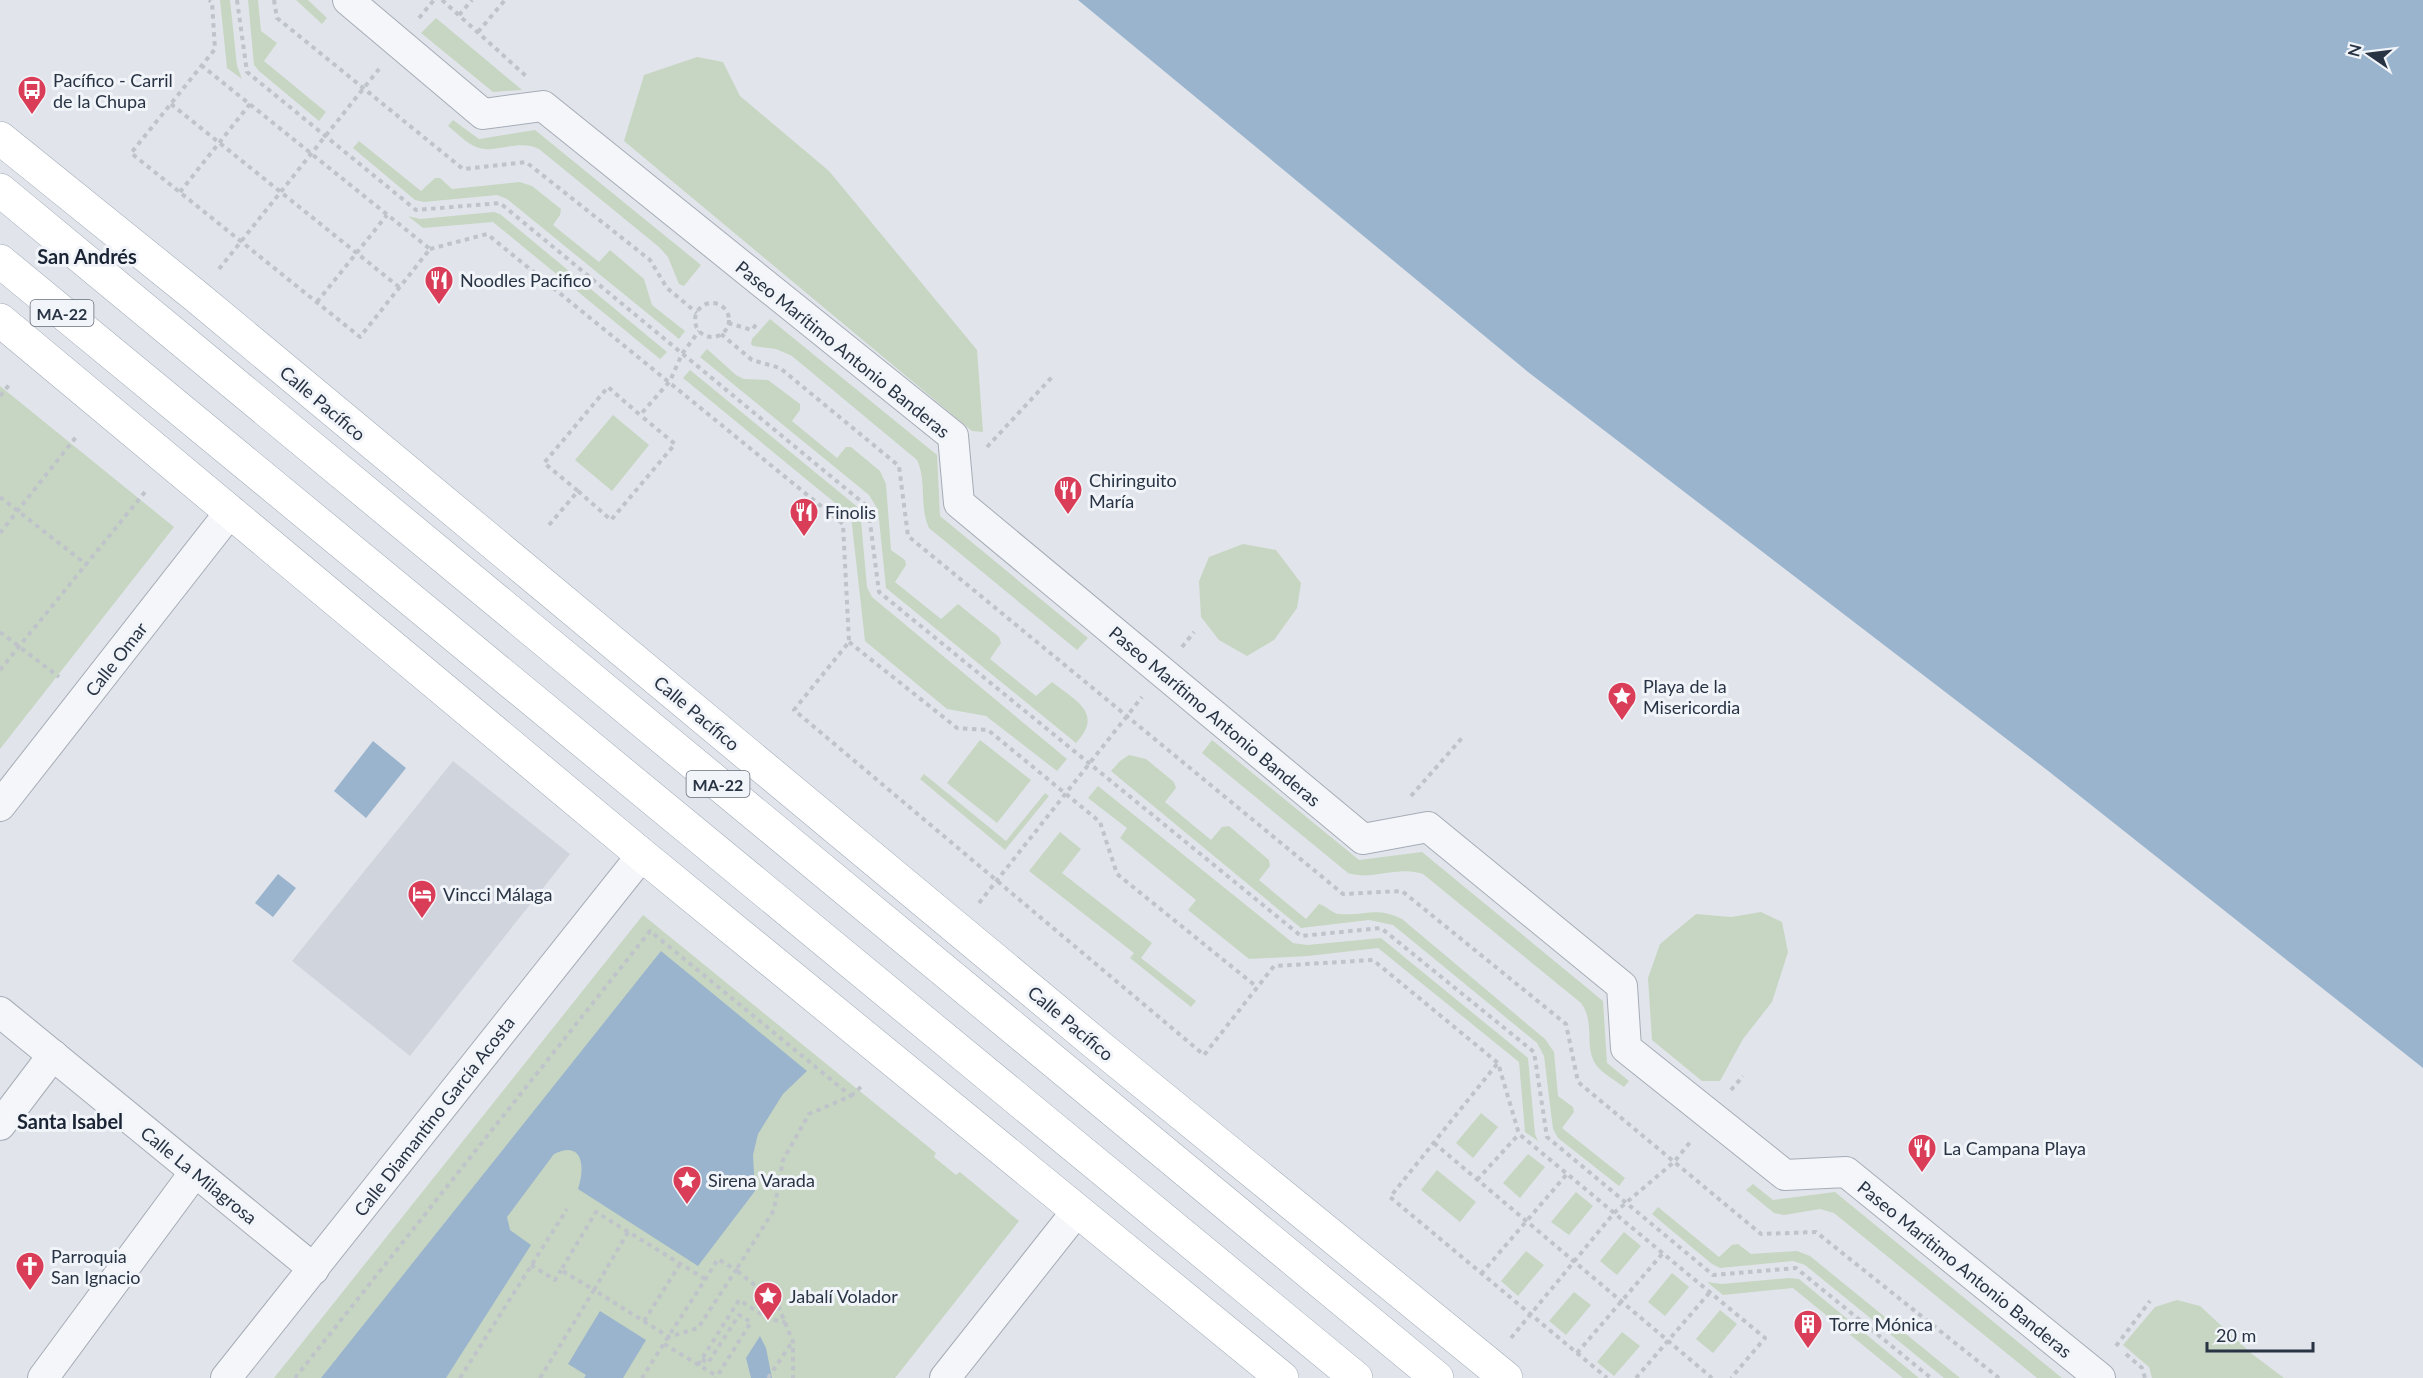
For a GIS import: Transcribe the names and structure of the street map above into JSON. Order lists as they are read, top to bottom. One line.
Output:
{"streets":{"main road":["MA-22","Calle Pacífico"],"street":["Paseo Marítimo Antonio Banderas","Calle Omar","Calle Diamantino García Acosta","Calle La Milagrosa"]},"crossings":[["Calle Diamantino García Acosta","Calle La Milagrosa"]],"districts":["San Andrés","Santa Isabel"],"places":{"bus stop":["Pacífico - Carril de la Chupa"],"restaurant":["Noodles Pacifico","Chiringuito María","Finolis","La Campana Playa"],"place":["Playa de la Misericordia","Sirena Varada","Jabalí Volador"],"hotel":["Vincci Málaga"],"church":["Parroquia San Ignacio"],"building":["Torre Mónica"]},"scale_bar":"20 m","north":"left"}
